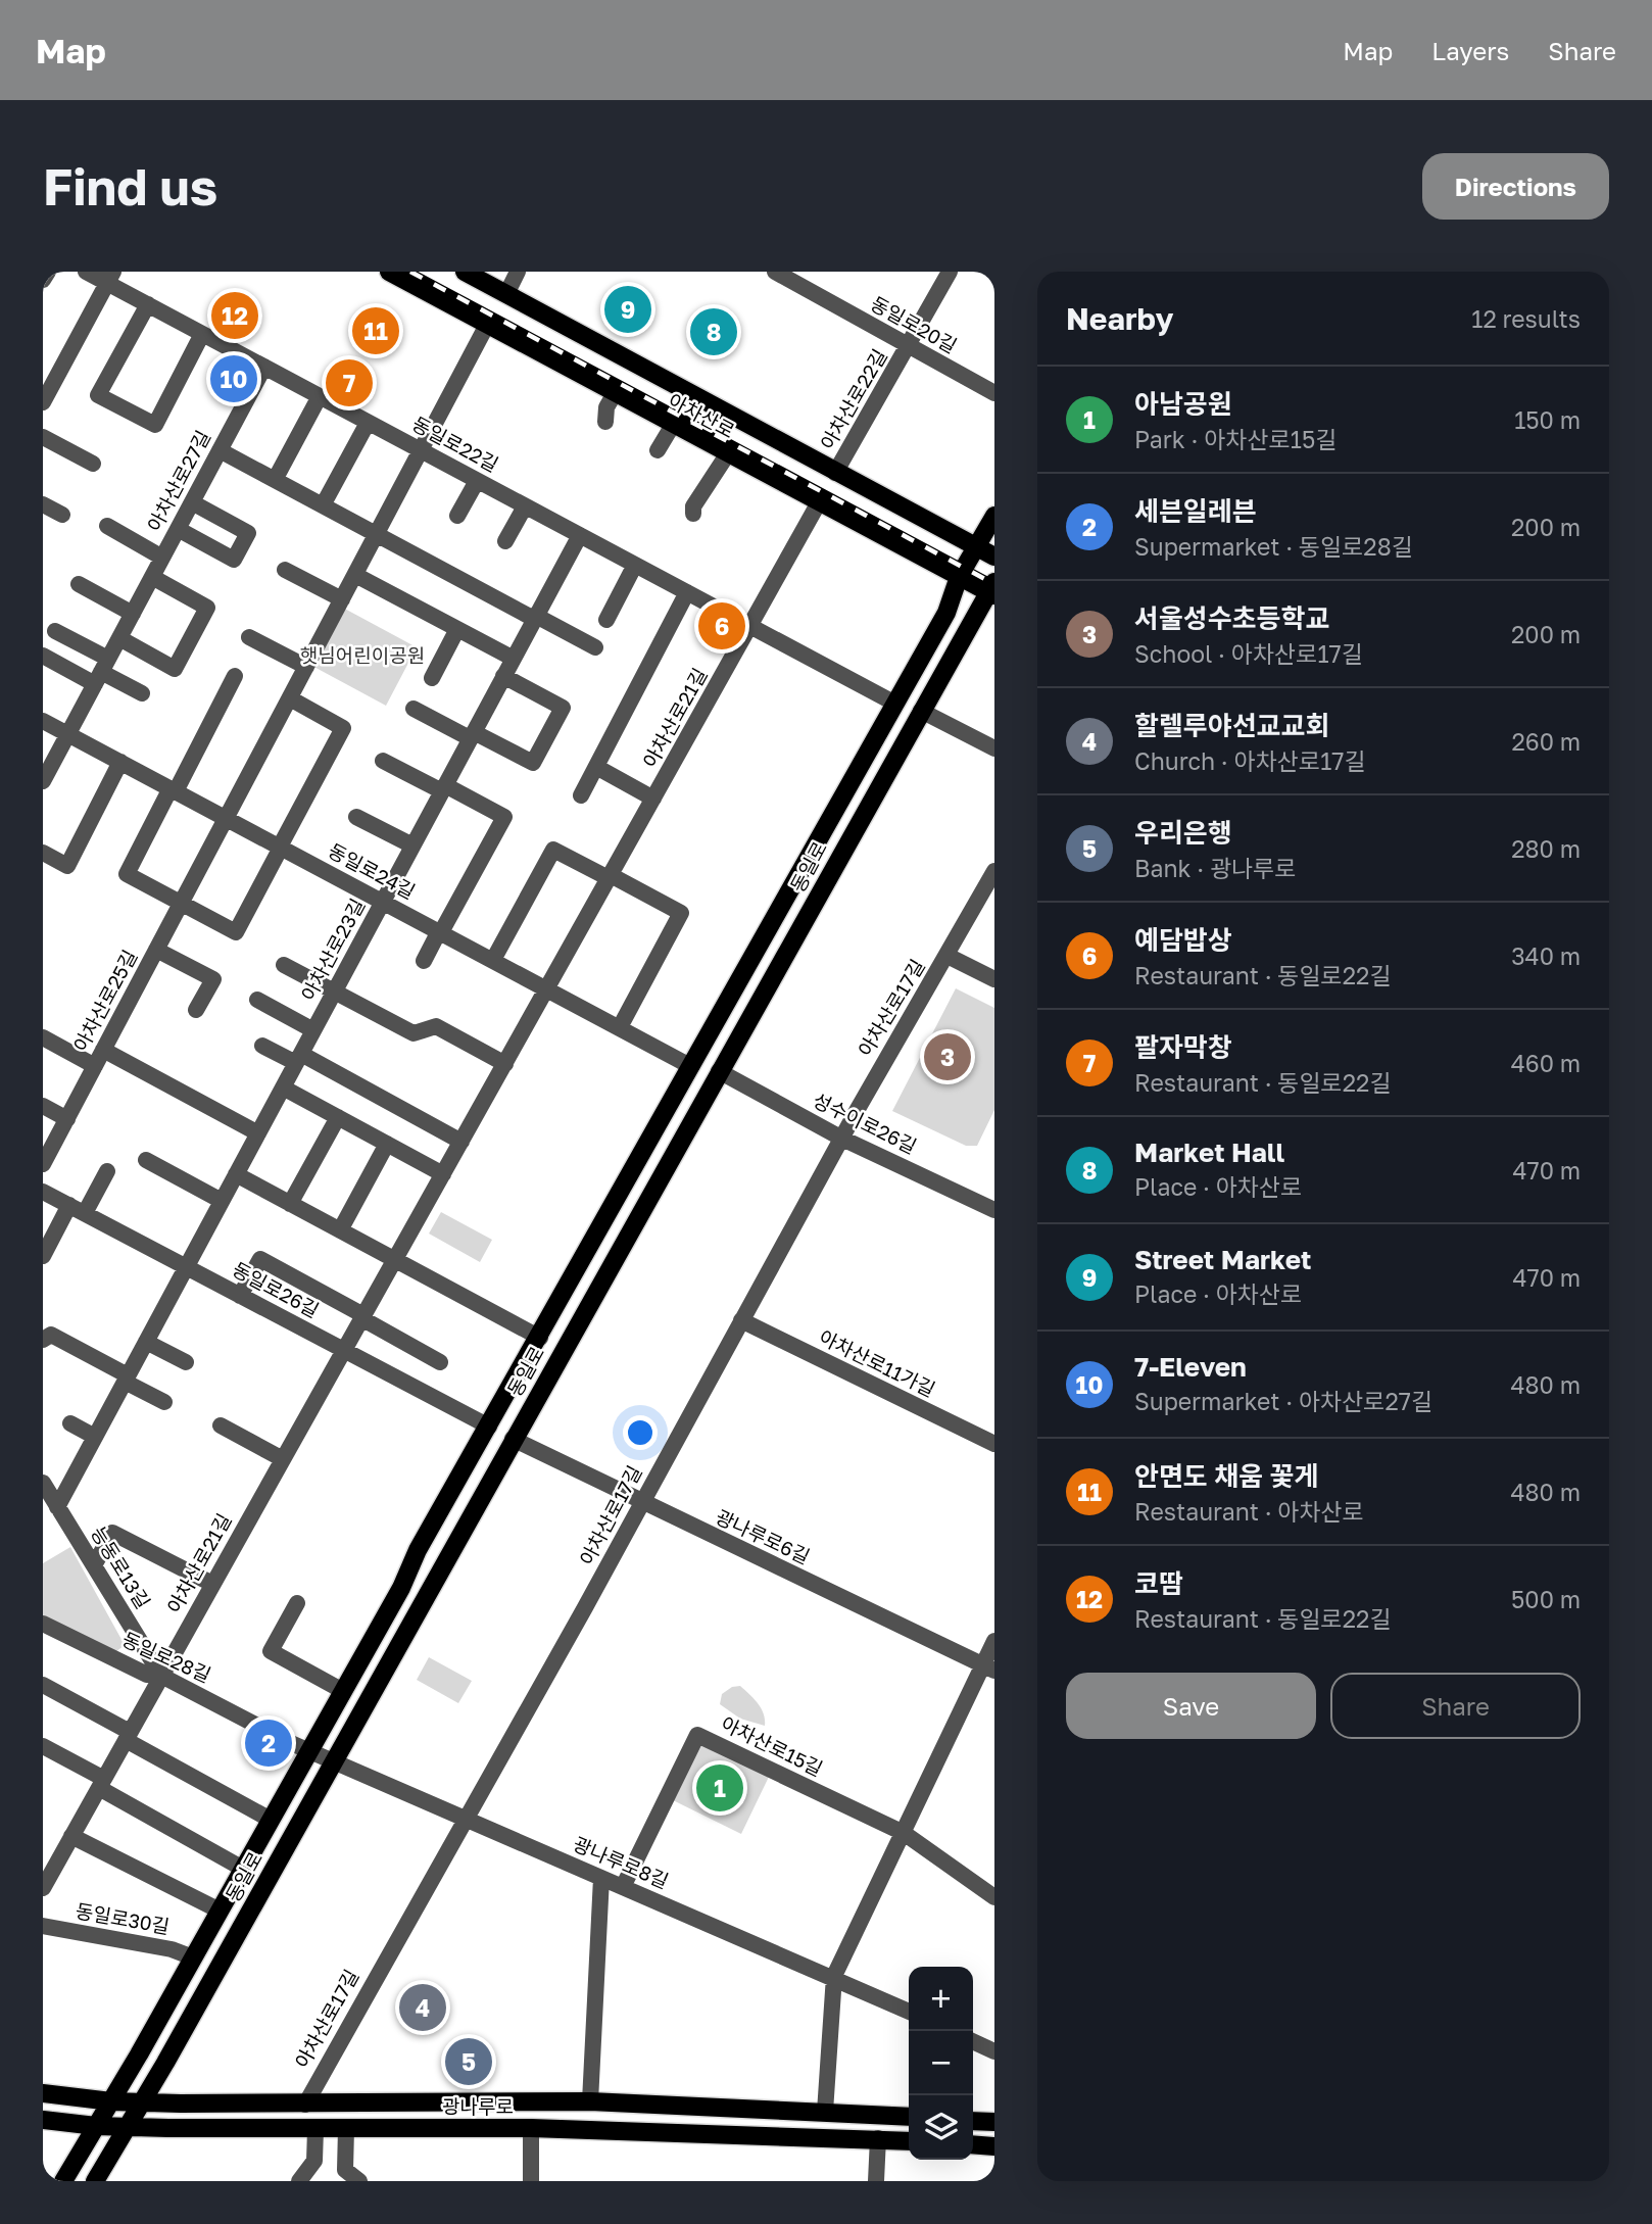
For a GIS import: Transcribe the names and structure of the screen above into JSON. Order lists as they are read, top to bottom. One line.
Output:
{"streets":{"main road":["아차산로","동일로","광나루로"],"street":["동일로20길","아차산로22길","동일로22길","아차산로27길","아차산로21길","동일로24길","아차산로23길","아차산로25길","아차산로17길","성수이로26길","동일로26길","아차산로11가길","광나루로6길","능동로13길","동일로28길","아차산로15길","광나루로8길","동일로30길"]},"crossings":[["동일로20길","아차산로22길"],["아차산로22길","아차산로"],["아차산로","아차산로21길"],["아차산로","동일로"],["아차산로","아차산로25길"],["동일로22길","아차산로27길"],["동일로22길","아차산로21길"],["동일로22길","동일로"],["동일로22길","아차산로23길"],["동일로22길","아차산로25길"],["아차산로27길","동일로24길"],["아차산로21길","동일로"],["아차산로21길","동일로24길"],["아차산로21길","동일로26길"],["아차산로21길","능동로13길"],["아차산로21길","동일로28길"],["동일로","동일로24길"],["동일로","성수이로26길"],["동일로","동일로26길"],["동일로","광나루로6길"],["동일로","동일로28길"],["동일로","광나루로8길"],["동일로","동일로30길"],["동일로","광나루로"],["동일로24길","아차산로23길"],["동일로24길","아차산로25길"],["아차산로23길","동일로26길"],["아차산로23길","능동로13길"],["아차산로17길","성수이로26길"],["아차산로17길","아차산로11가길"],["아차산로17길","광나루로6길"],["아차산로17길","광나루로8길"],["아차산로17길","광나루로"],["능동로13길","동일로28길"],["동일로28길","광나루로8길"],["아차산로15길","광나루로8길"]],"parks":["햇님어린이공원"],"page":{"header":"Map","nav":["Map","Layers","Share"],"buttons":["Directions",["Save","Share"]],"title":"Find us","heading":["Nearby","12 results"],"pins":["9","12","11","8","10","7","6","3","2","1","4","5"],"list":[{"mark":"1","name":"아남공원","note":"Park · 아차산로15길","value":"150 m"},{"mark":"2","name":"세븐일레븐","note":"Supermarket · 동일로28길","value":"200 m"},{"mark":"3","name":"서울성수초등학교","note":"School · 아차산로17길","value":"200 m"},{"mark":"4","name":"할렐루야선교교회","note":"Church · 아차산로17길","value":"260 m"},{"mark":"5","name":"우리은행","note":"Bank · 광나루로","value":"280 m"},{"mark":"6","name":"예담밥상","note":"Restaurant · 동일로22길","value":"340 m"},{"mark":"7","name":"팔자막창","note":"Restaurant · 동일로22길","value":"460 m"},{"mark":"8","name":"Market Hall","note":"Place · 아차산로","value":"470 m"},{"mark":"9","name":"Street Market","note":"Place · 아차산로","value":"470 m"},{"mark":"10","name":"7-Eleven","note":"Supermarket · 아차산로27길","value":"480 m"},{"mark":"11","name":"안면도 채움 꽃게","note":"Restaurant · 아차산로","value":"480 m"},{"mark":"12","name":"코땀","note":"Restaurant · 동일로22길","value":"500 m"}],"map_buttons":["+","−"]}}
